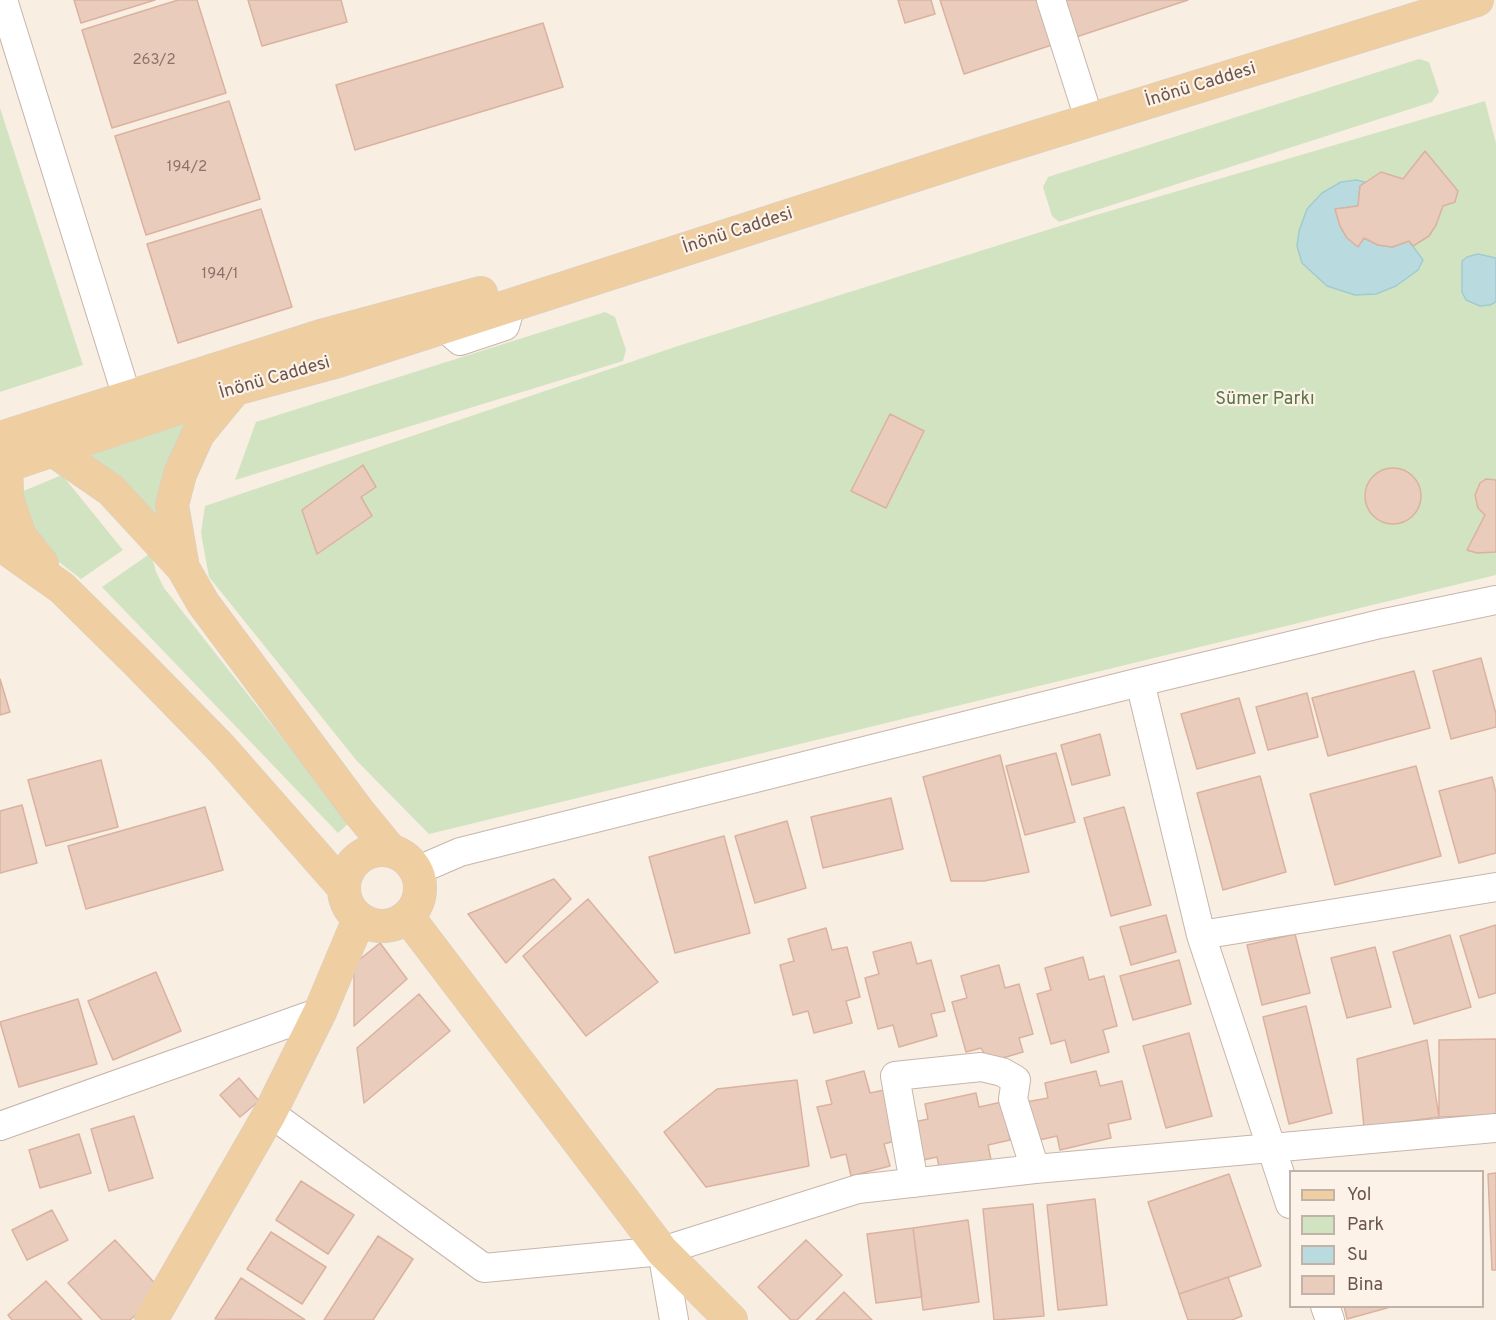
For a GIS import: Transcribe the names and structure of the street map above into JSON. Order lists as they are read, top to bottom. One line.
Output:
{"streets":{"main road":["İnönü Caddesi"]},"parks":["Sümer Parkı"],"house_numbers":["263/2","194/2","194/1"],"legend":["Yol","Park","Su","Bina"]}
